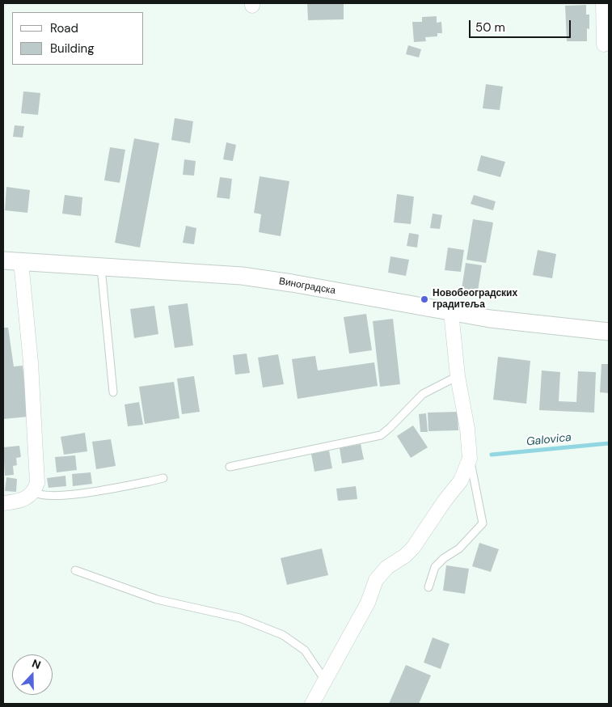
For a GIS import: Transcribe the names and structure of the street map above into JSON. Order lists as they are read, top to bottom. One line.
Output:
{"streets":{"street":["Виноградска"]},"water":["Galovica"],"places":["Новобеоградских градитеља"],"legend":["Road","Building"],"scale_bar":"50 m","north":"top"}
